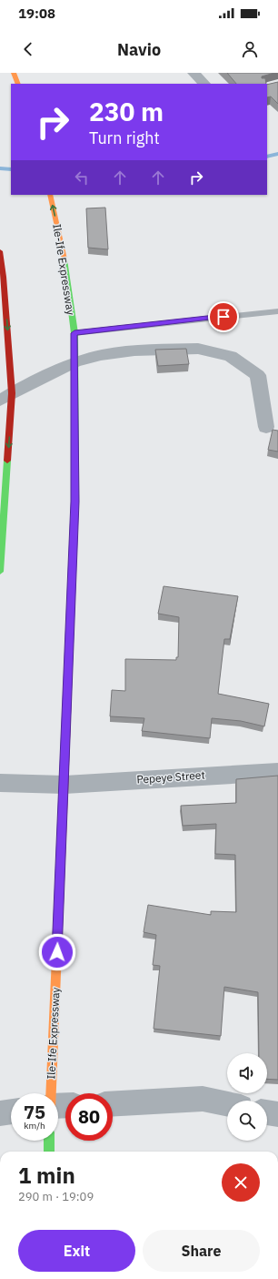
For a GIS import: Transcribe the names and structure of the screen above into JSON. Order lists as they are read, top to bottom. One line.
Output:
{"streets":{"highway":["Ile-Ife Expressway"],"street":["Pepeye Street"]},"crossings":[["Ile-Ife Expressway","Pepeye Street"]],"page":{"status":"19:08","header":"Navio","turn":["230 m","Turn right"],"speed":"75 km/h","limit":"80","heading":["1 min","290 m · 19:09"],"buttons":["Exit","Share"]}}
